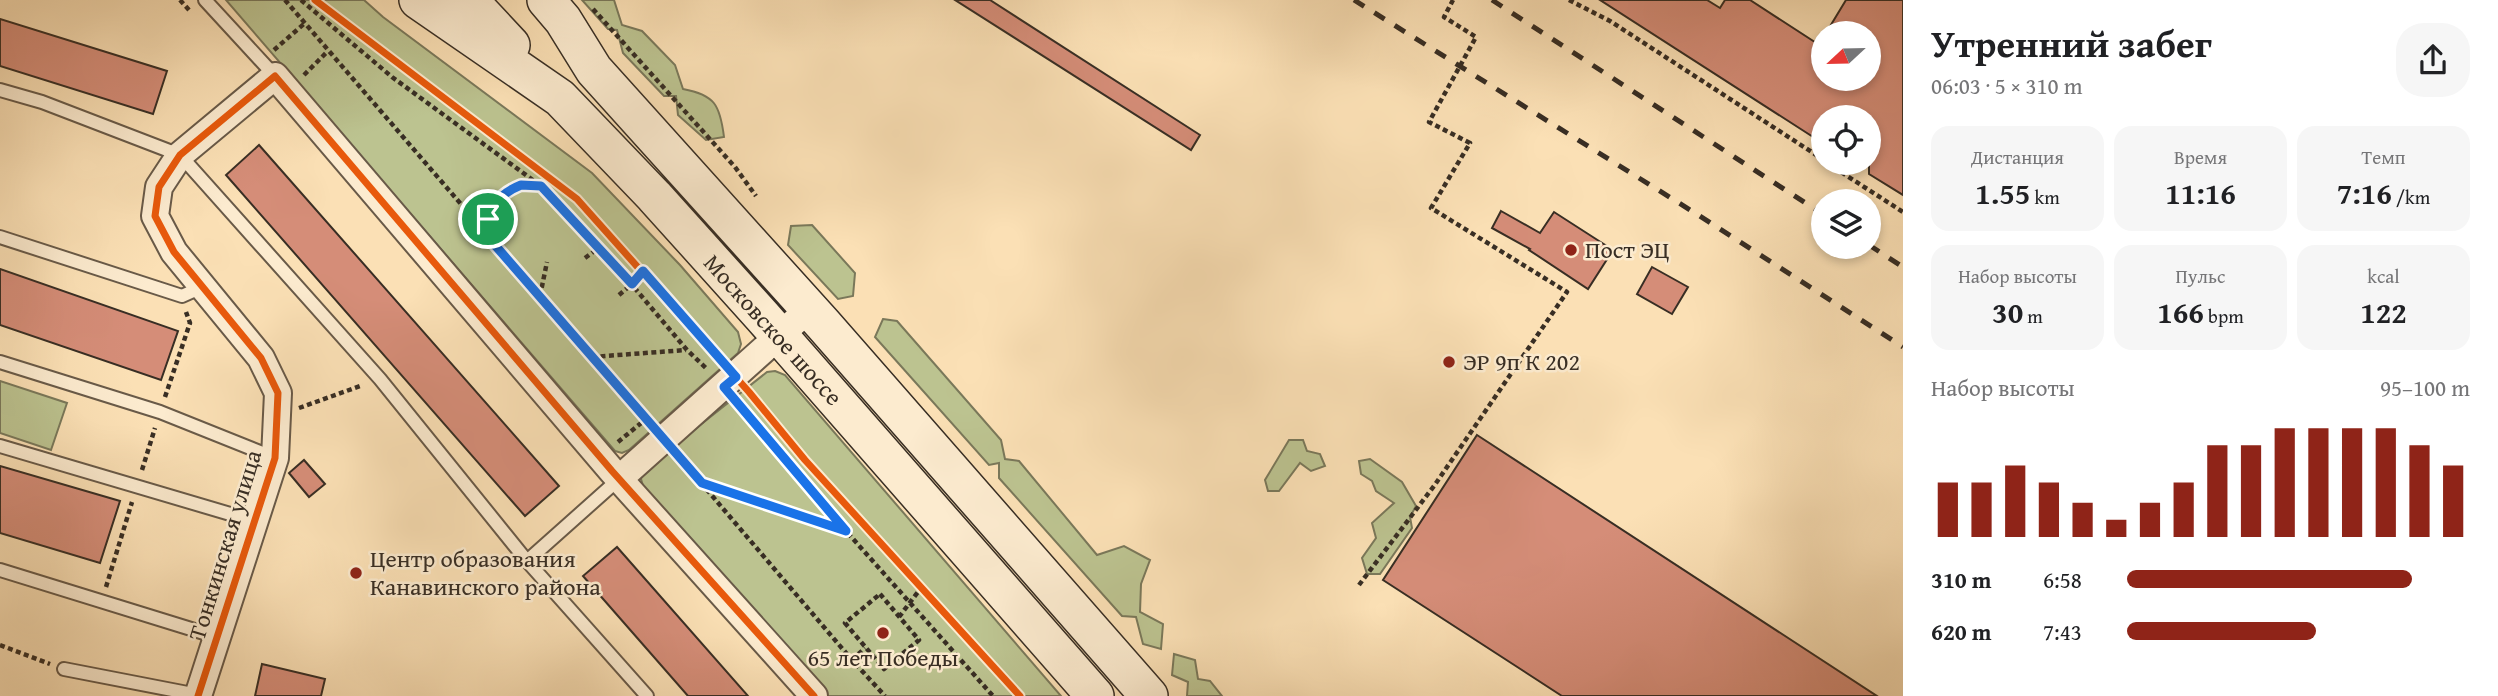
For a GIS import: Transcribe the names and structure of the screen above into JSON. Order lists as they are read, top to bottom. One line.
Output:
{"streets":{"main road":["Московское шоссе"],"street":["Тонкинская улица"]},"places":["Пост ЭЦ","ЭР 9п К 202","Центр образования Канавинского района","65 лет Победы"],"north":"left","page":{"heading":["Утренний забег","06:03 · 5 × 310 m"],"stats":[["Дистанция","1.55 km"],["Время","11:16"],["Темп","7:16 /km"],["Набор высоты","30 m"],["Пульс","166 bpm"],["kcal","122"]],"chart":["Набор высоты","95–100 m"],"list":[{"name":"310 m","note":"6:58"},{"name":"620 m","note":"7:43"}]}}
